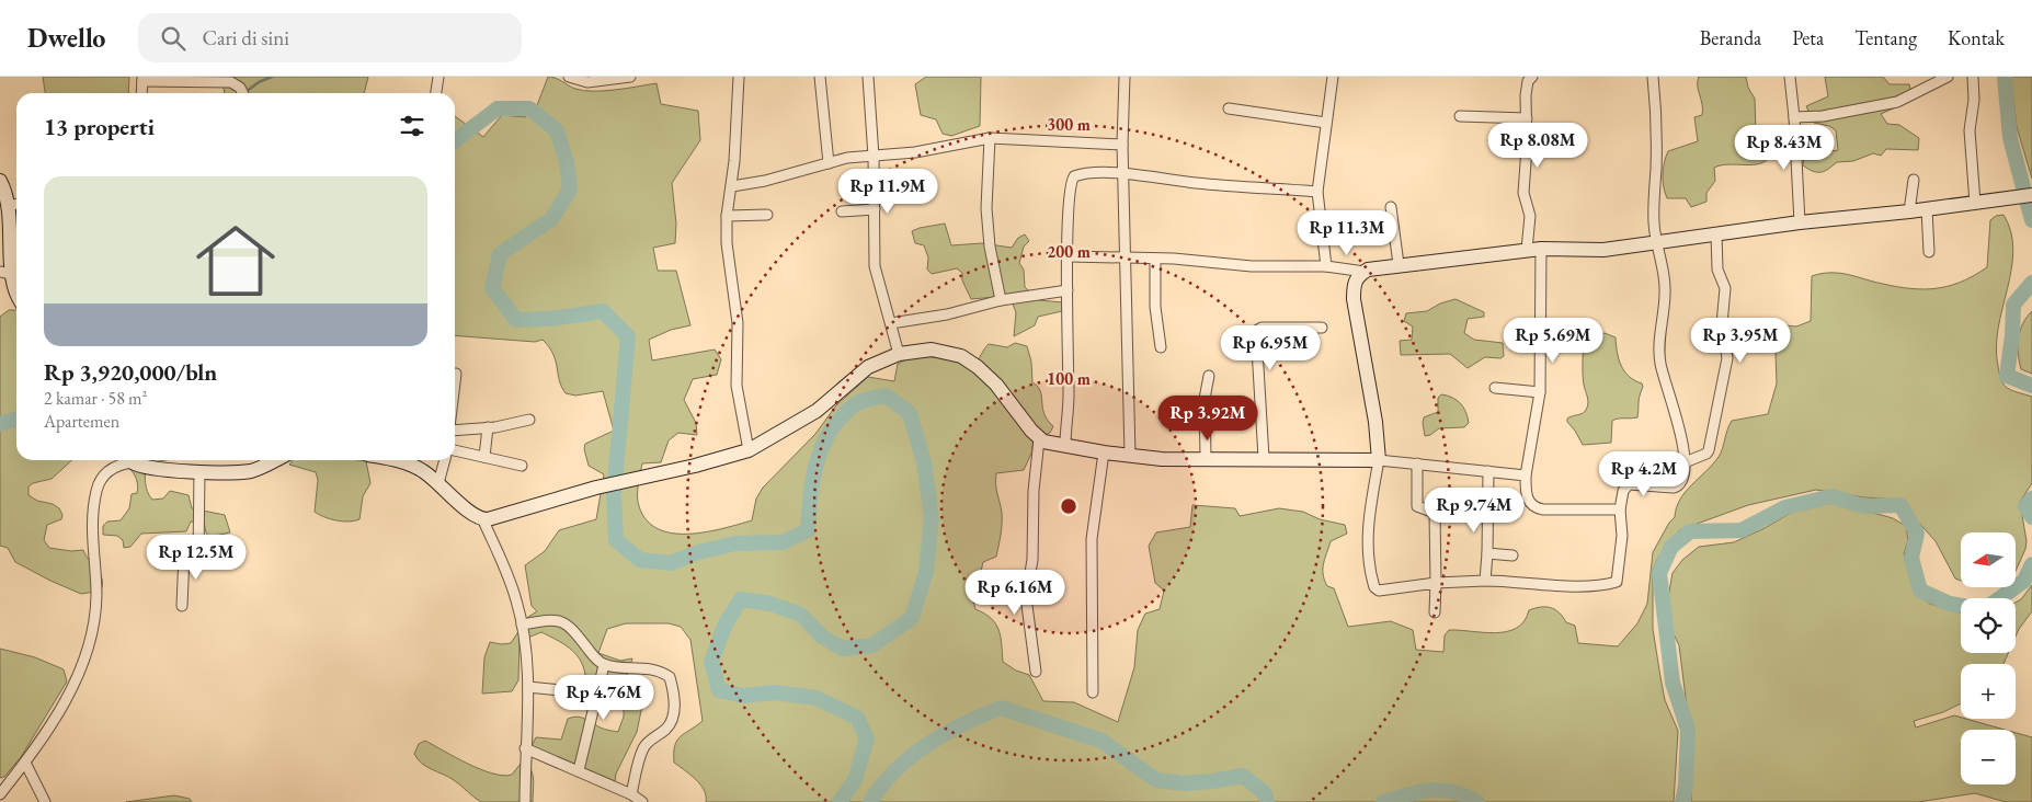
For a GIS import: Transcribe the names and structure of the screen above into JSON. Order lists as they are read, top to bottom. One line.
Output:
{"north":"left","page":{"header":"Dwello","search":"Cari di sini","nav":["Beranda","Peta","Tentang","Kontak"],"heading":"13 properti","price":["Rp 8.08M","Rp 8.43M","Rp 11.9M","Rp 11.3M","Rp 5.69M","Rp 3.95M","Rp 6.95M","Rp 3.92M","Rp 4.2M","Rp 9.74M","Rp 12.5M","Rp 6.16M","Rp 4.76M"],"list":[{"name":"Rp 3,920,000/bln","note":"2 kamar · 58 m² · Apartemen"}],"map_buttons":["+","−"]},"rings":["300 m","200 m","100 m"]}
